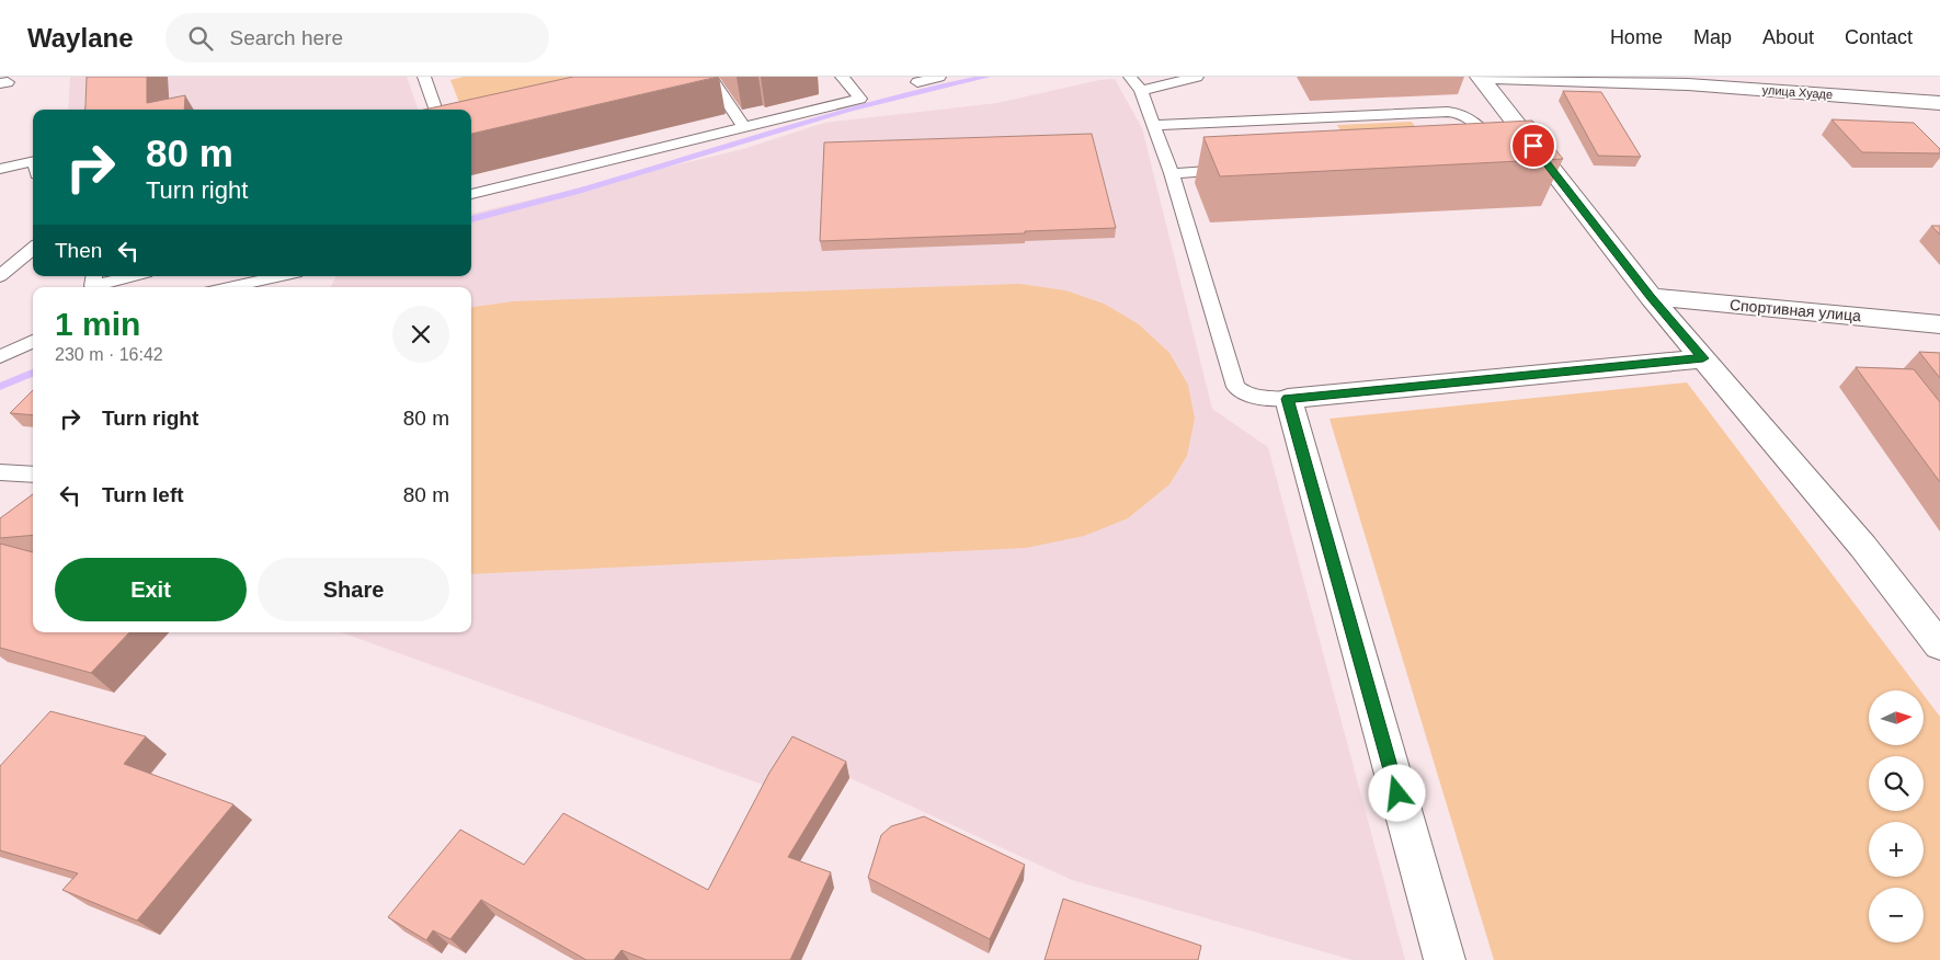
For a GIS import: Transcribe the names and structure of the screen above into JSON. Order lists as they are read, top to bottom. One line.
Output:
{"streets":{"street":["улица Хуаде","Спортивная улица"]},"north":"right","page":{"header":"Waylane","search":"Search here","nav":["Home","Map","About","Contact"],"turn":["80 m","Turn right"],"then":"Then","heading":["1 min","230 m · 16:42"],"list":[{"name":"Turn right","value":"80 m"},{"name":"Turn left","value":"80 m"}],"buttons":["Exit","Share"],"map_buttons":["+","−"]}}
